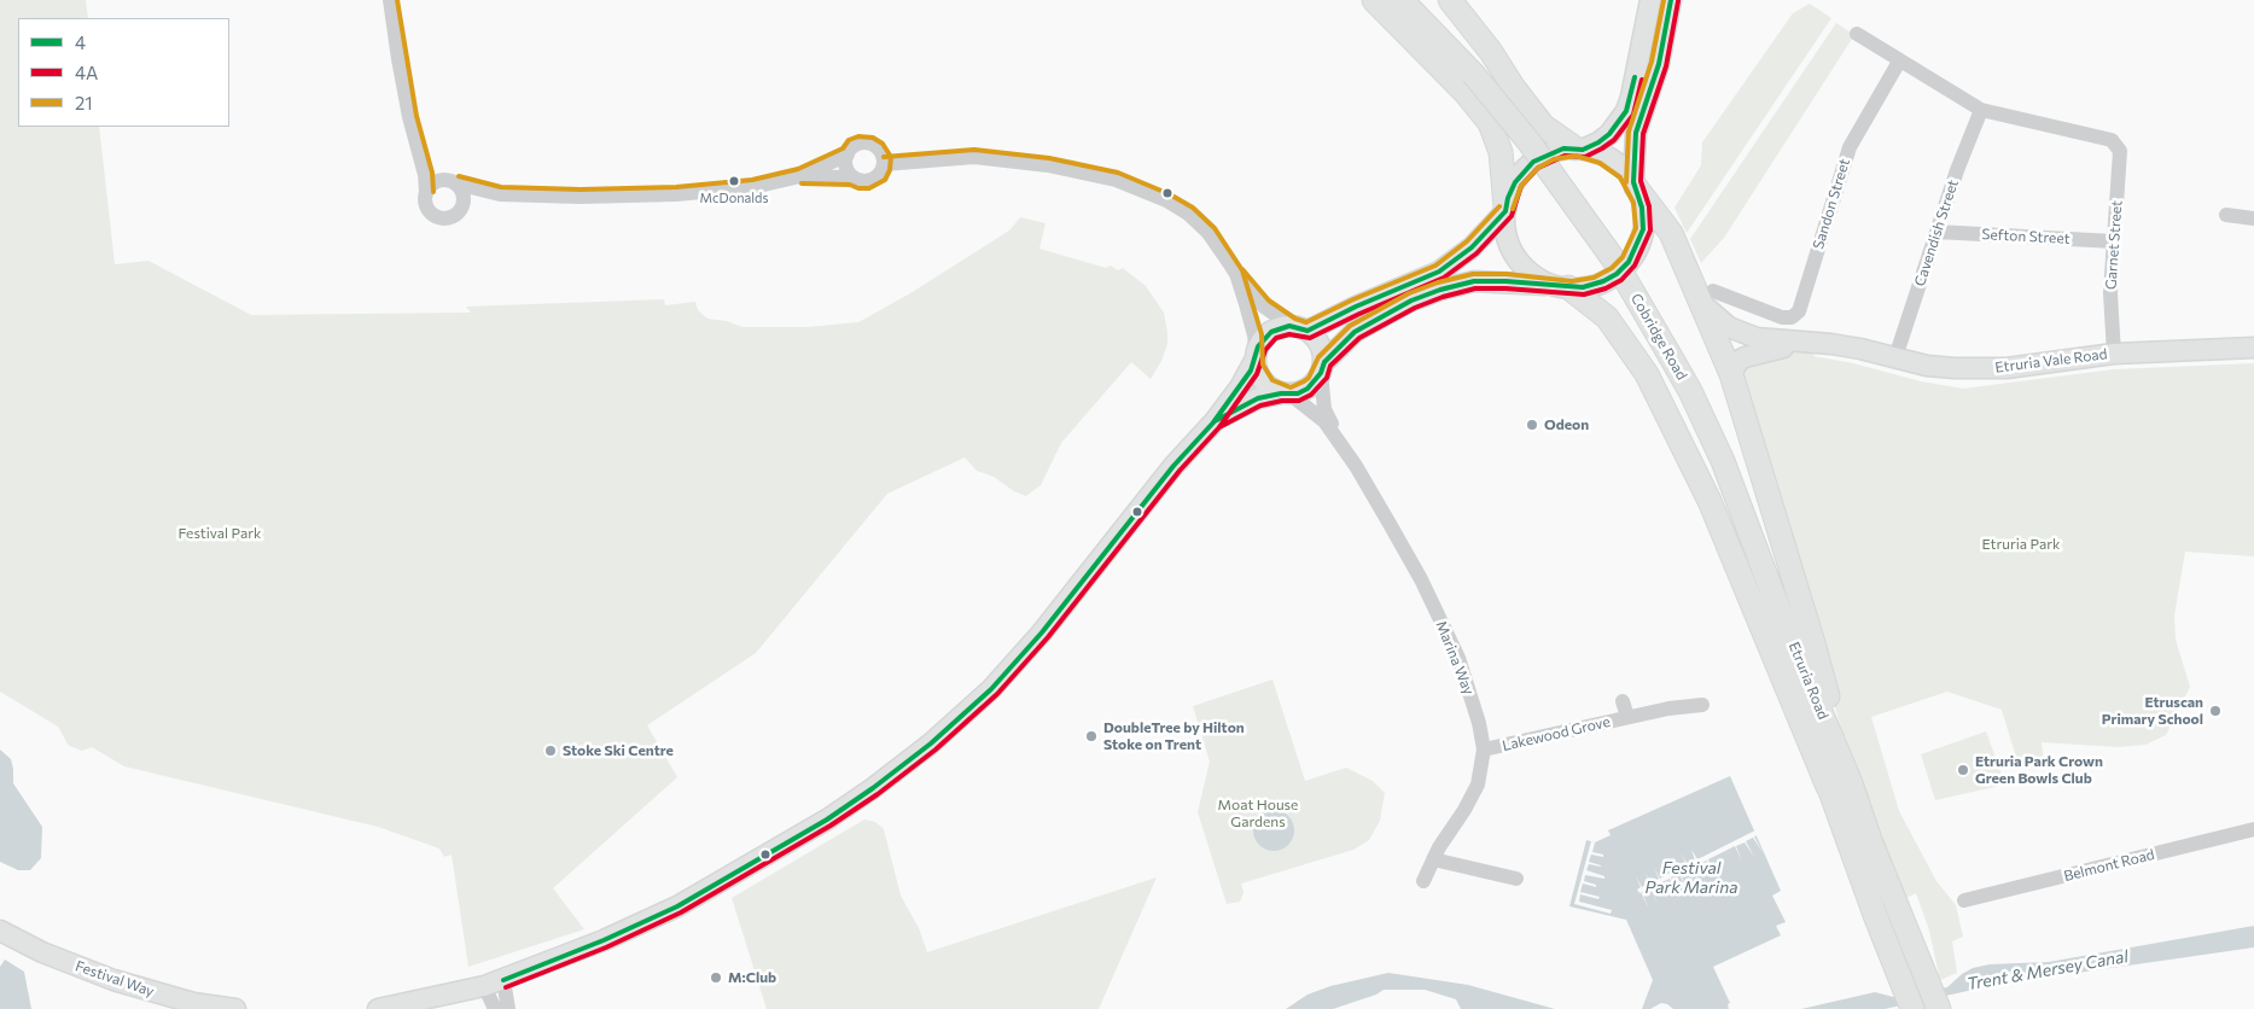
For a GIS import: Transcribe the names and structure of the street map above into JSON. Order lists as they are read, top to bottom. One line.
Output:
{"streets":{"highway":["Cobridge Road","Etruria Road"],"main road":["Etruria Vale Road","Festival Way"],"street":["Sandon Street","Cavendish Street","Sefton Street","Garnet Street","Marina Way","Lakewood Grove","Belmont Road"]},"crossings":[["Sandon Street","Etruria Vale Road"],["Cavendish Street","Sefton Street"],["Cavendish Street","Garnet Street"],["Cavendish Street","Etruria Vale Road"],["Sefton Street","Garnet Street"],["Garnet Street","Etruria Vale Road"],["Cobridge Road","Etruria Road"],["Marina Way","Lakewood Grove"]],"water":["Festival Park Marina","Trent & Mersey Canal"],"parks":["Festival Park","Etruria Park","Moat House Gardens"],"places":["McDonalds","Odeon","Etruscan Primary School","DoubleTree by Hilton Stoke on Trent","Stoke Ski Centre","Etruria Park Crown Green Bowls Club","M:Club"],"lines":["transit line 4","transit line 21","transit line 4A"],"legend":["4","4A","21"]}
